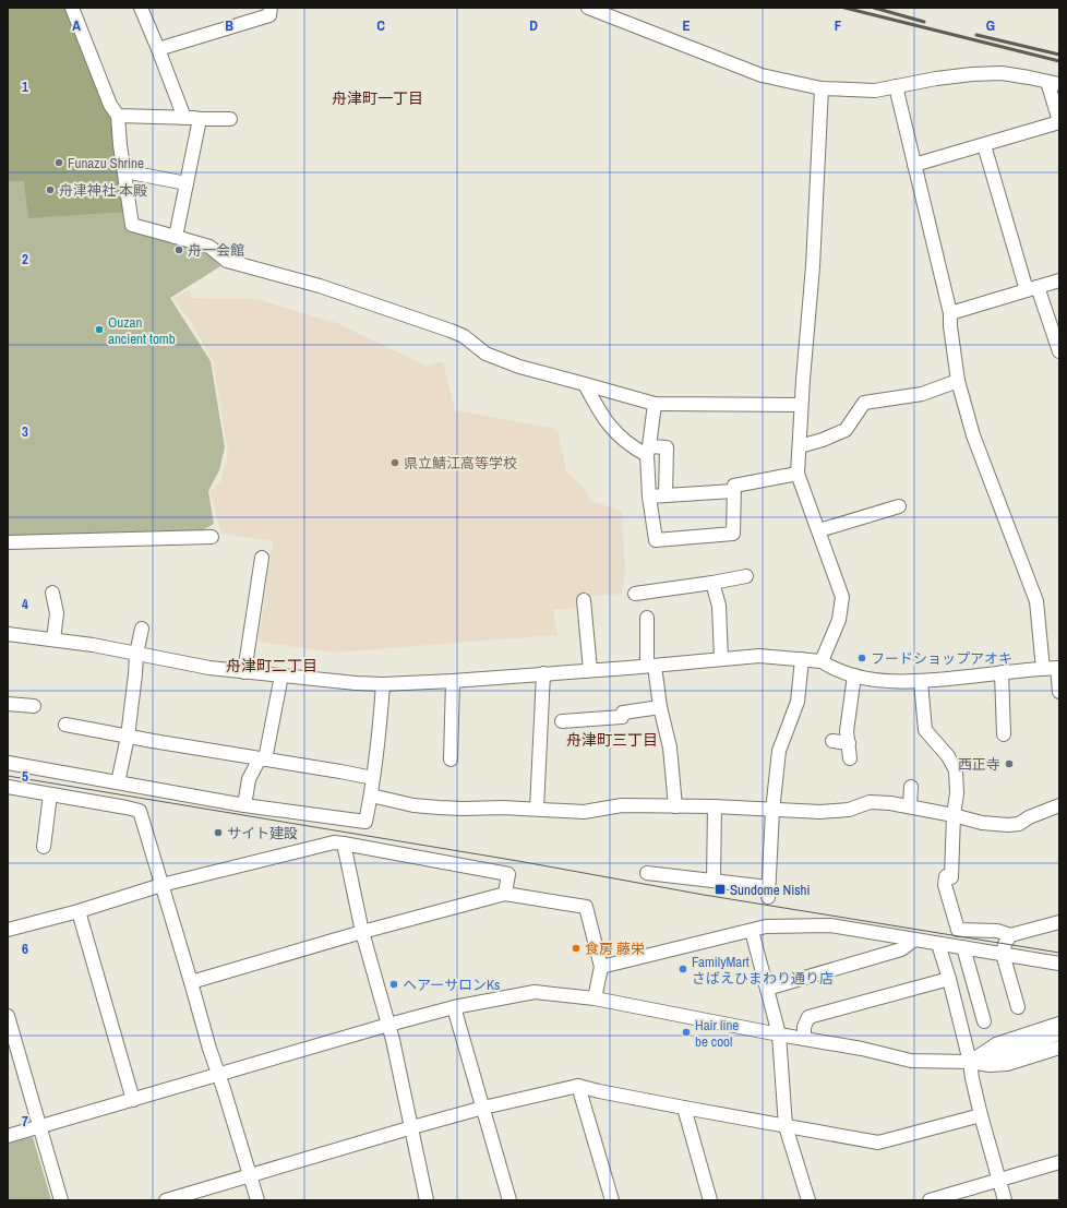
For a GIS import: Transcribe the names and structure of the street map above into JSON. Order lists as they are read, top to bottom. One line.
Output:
{"districts":["舟津町一丁目","舟津町二丁目","舟津町三丁目"],"places":{"other":["Funazu Shrine","舟津神社 本殿","舟一会館","Ouzan ancient tomb","県立鯖江高等学校","フードショップアオキ","西正寺","サイト建設","食房 藤栄","FamilyMart さばえひまわり通り店","ヘアーサロンKs","Hair line be cool"],"transit":["Sundome Nishi"]},"grid":{"columns":["A","B","C","D","E","F","G"],"rows":["1","2","3","4","5","6","7"]}}
